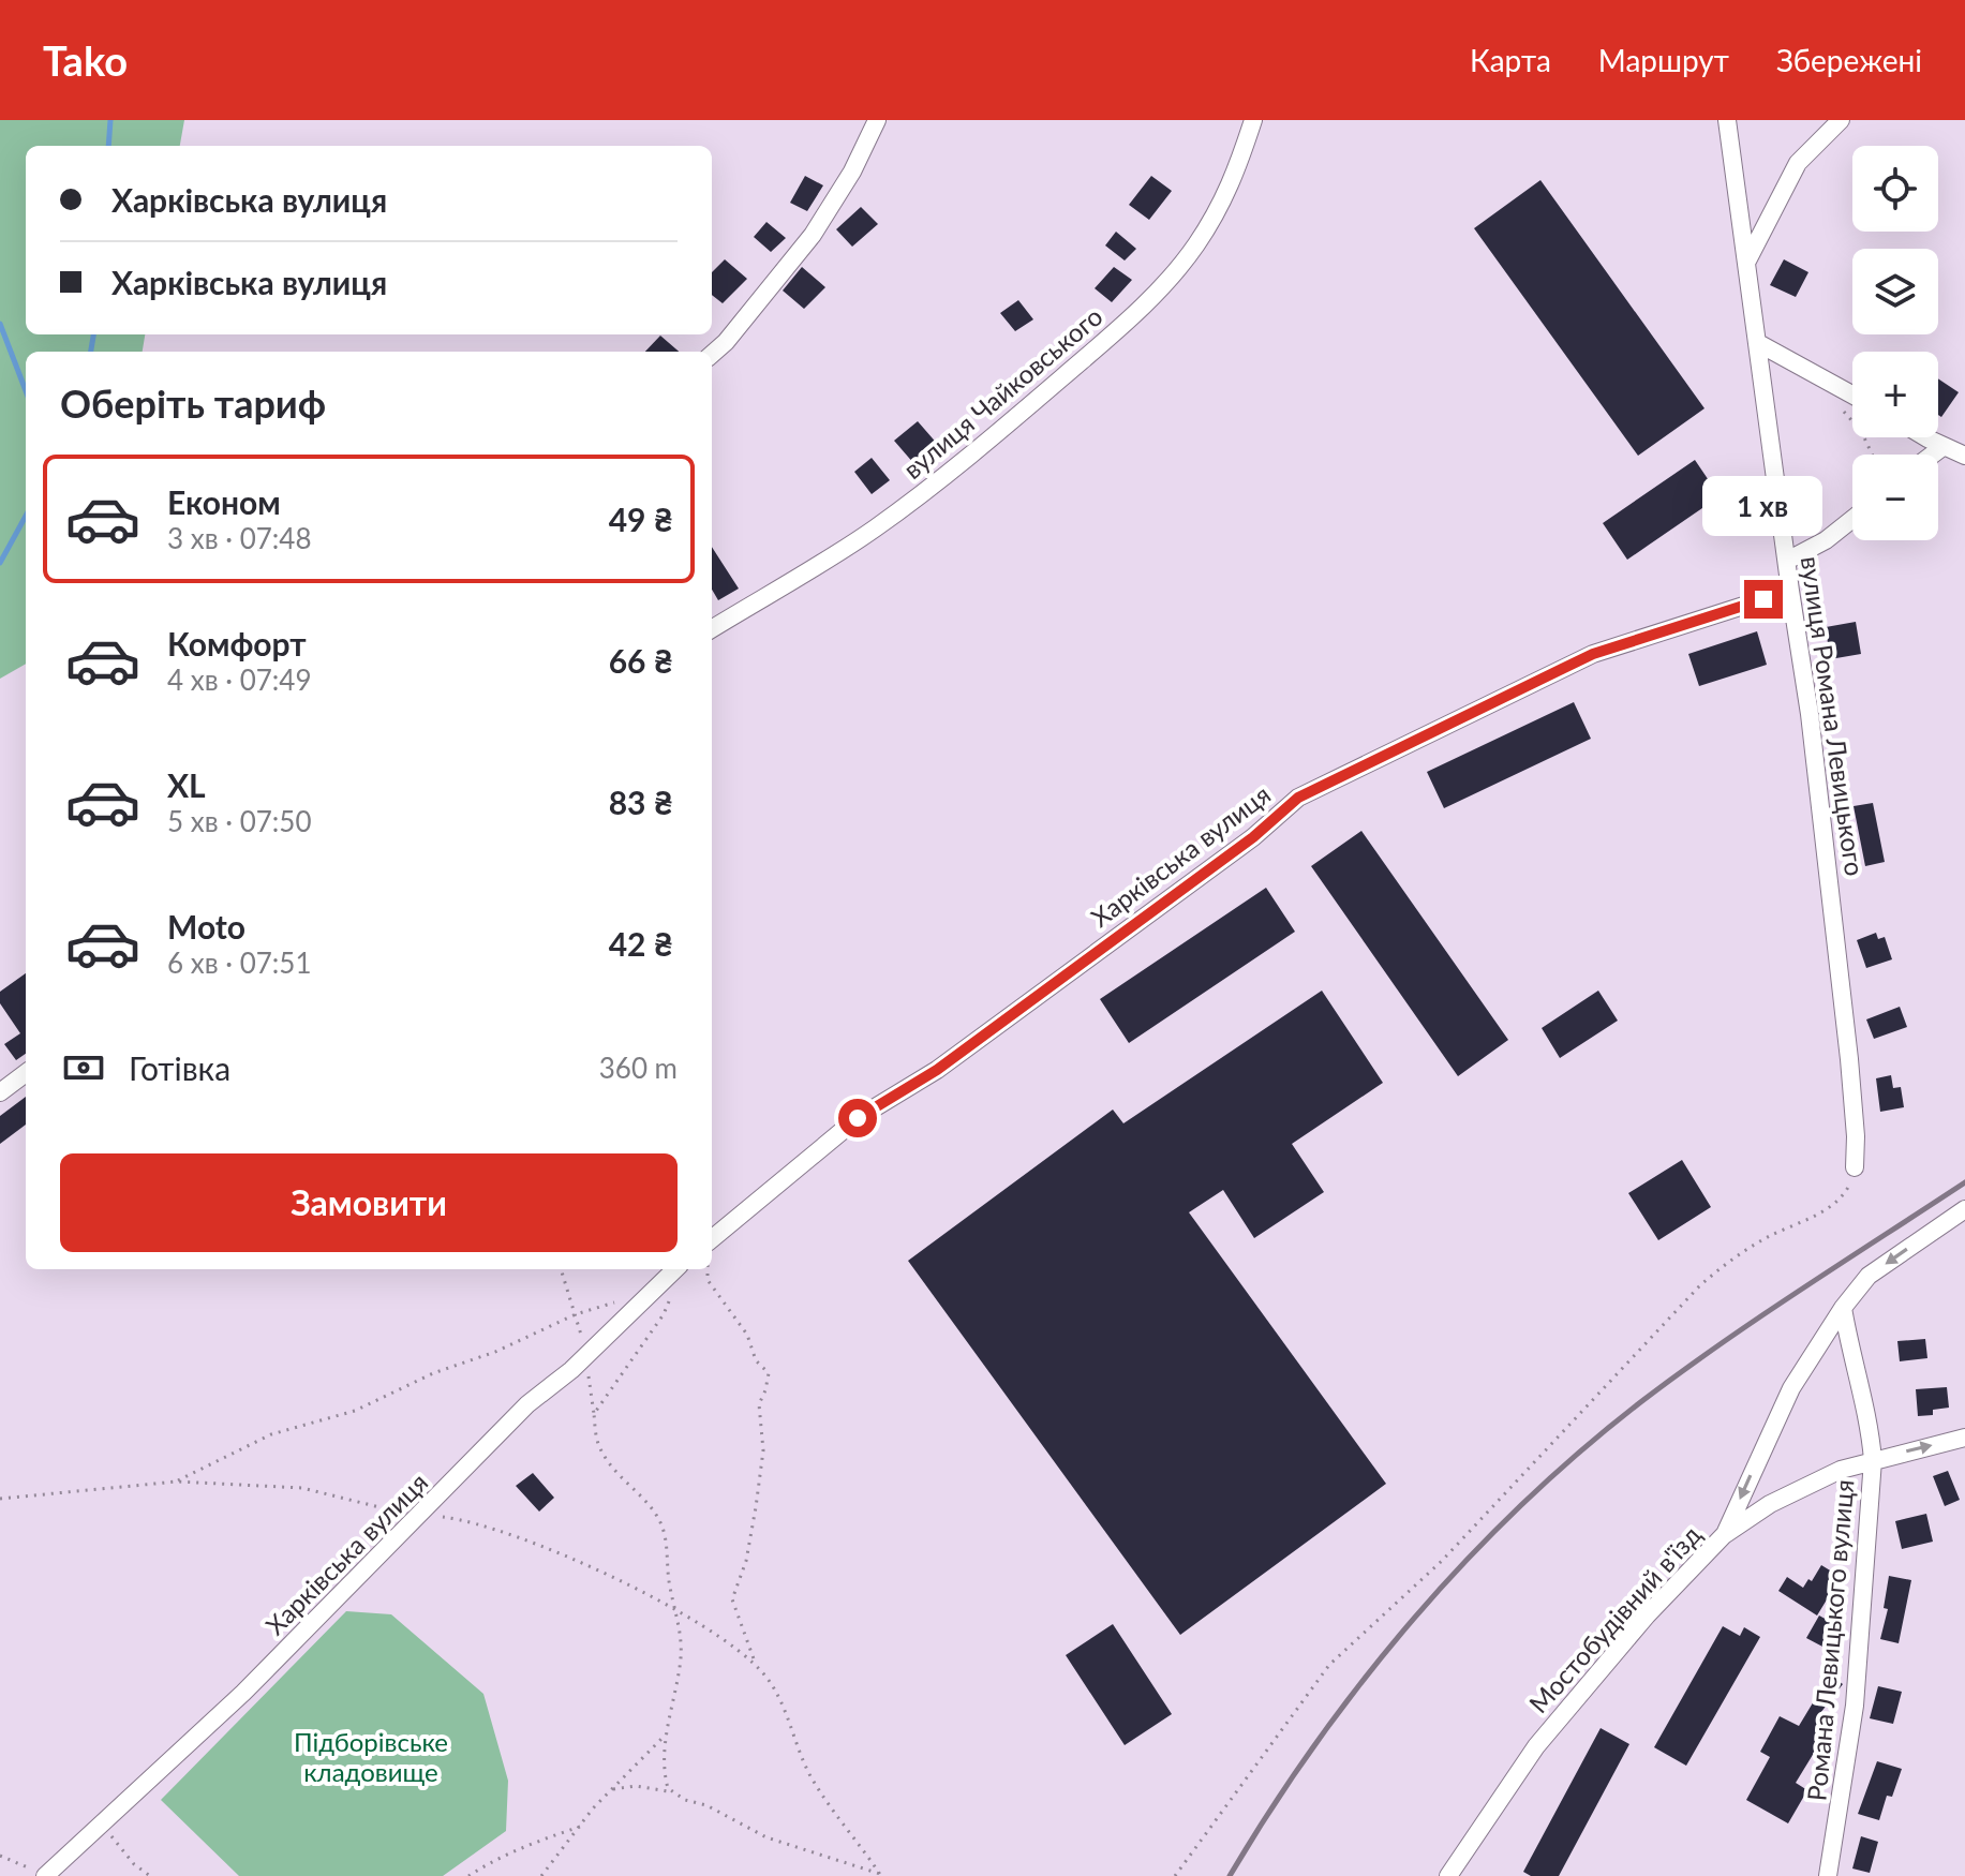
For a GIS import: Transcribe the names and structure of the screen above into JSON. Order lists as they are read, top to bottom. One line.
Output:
{"streets":{"street":["вулиця Чайковського","вулиця Романа Левицького","Харківська вулиця","Мостобудівний в'їзд","Романа Левицького вулиця"]},"crossings":[["вулиця Романа Левицького","Харківська вулиця"],["Мостобудівний в'їзд","Романа Левицького вулиця"]],"parks":["Підборівське кладовище"],"page":{"header":"Tako","nav":["Карта","Маршрут","Збережені"],"map_buttons":["+","−"],"banner":["Харківська вулиця","Харківська вулиця"],"heading":"Оберіть тариф","list":[{"name":"Економ","note":"3 хв · 07:48","value":"49 ₴"},{"name":"Комфорт","note":"4 хв · 07:49","value":"66 ₴"},{"name":"XL","note":"5 хв · 07:50","value":"83 ₴"},{"name":"Moto","note":"6 хв · 07:51","value":"42 ₴"}],"bubble":"1 хв","pay":["Готівка","360 m"],"buttons":"Замовити"}}
